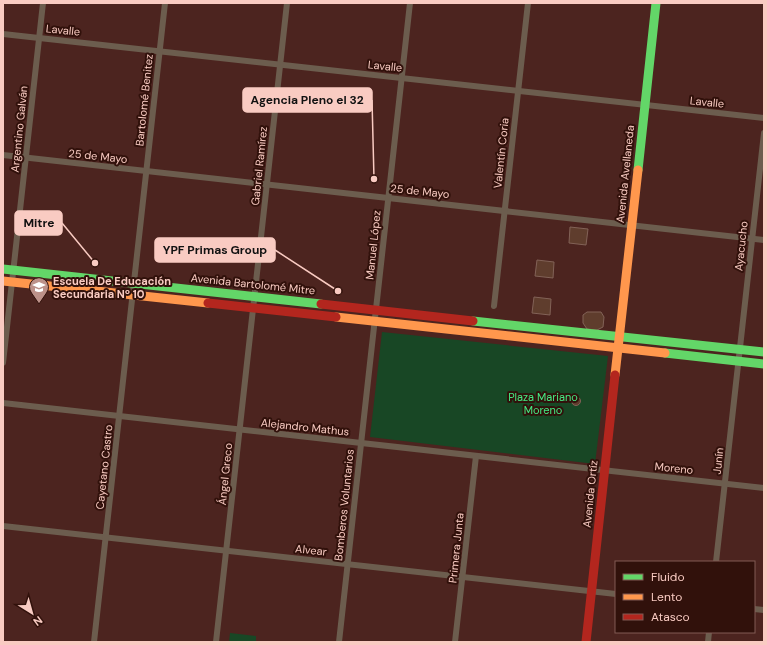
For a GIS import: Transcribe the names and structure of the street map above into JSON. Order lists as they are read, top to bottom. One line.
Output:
{"streets":{"main road":["Avenida Avellaneda","Avenida Bartolomé Mitre","Avenida Ortíz"],"street":["Lavalle","Bartolomé Benitez","Argentino Galván","Valentín Coria","25 de Mayo","Gabriel Ramírez","Manuel López","Ayacucho","Alejandro Mathus","Junín","Cayetano Castro","Moreno","Ángel Greco","Bomberos Voluntarios","Primera Junta","Alvear"]},"crossings":[["Lavalle","Bartolomé Benitez"],["Lavalle","Argentino Galván"],["Lavalle","Valentín Coria"],["Lavalle","Gabriel Ramírez"],["Lavalle","Avenida Avellaneda"],["Lavalle","Manuel López"],["Bartolomé Benitez","25 de Mayo"],["Bartolomé Benitez","Avenida Bartolomé Mitre"],["Bartolomé Benitez","Cayetano Castro"],["Argentino Galván","25 de Mayo"],["Argentino Galván","Avenida Bartolomé Mitre"],["Valentín Coria","25 de Mayo"],["25 de Mayo","Gabriel Ramírez"],["25 de Mayo","Avenida Avellaneda"],["25 de Mayo","Manuel López"],["25 de Mayo","Ayacucho"],["Gabriel Ramírez","Avenida Bartolomé Mitre"],["Gabriel Ramírez","Ángel Greco"],["Avenida Avellaneda","Avenida Bartolomé Mitre"],["Avenida Avellaneda","Avenida Ortíz"],["Manuel López","Avenida Bartolomé Mitre"],["Manuel López","Bomberos Voluntarios"],["Ayacucho","Avenida Bartolomé Mitre"],["Ayacucho","Junín"],["Alejandro Mathus","Cayetano Castro"],["Alejandro Mathus","Moreno"],["Alejandro Mathus","Ángel Greco"],["Alejandro Mathus","Avenida Ortíz"],["Alejandro Mathus","Bomberos Voluntarios"],["Alejandro Mathus","Primera Junta"],["Junín","Moreno"],["Cayetano Castro","Alvear"],["Moreno","Avenida Ortíz"],["Ángel Greco","Alvear"],["Avenida Ortíz","Alvear"],["Bomberos Voluntarios","Alvear"],["Primera Junta","Alvear"]],"parks":["Plaza Mariano Moreno"],"places":{"other":["Agencia Pleno el 32","Mitre","YPF Primas Group"],"school or university":["Escuela De Educación Secundaria Nº 10"]},"legend":["Fluido","Lento","Atasco"],"north":"bottom right"}
